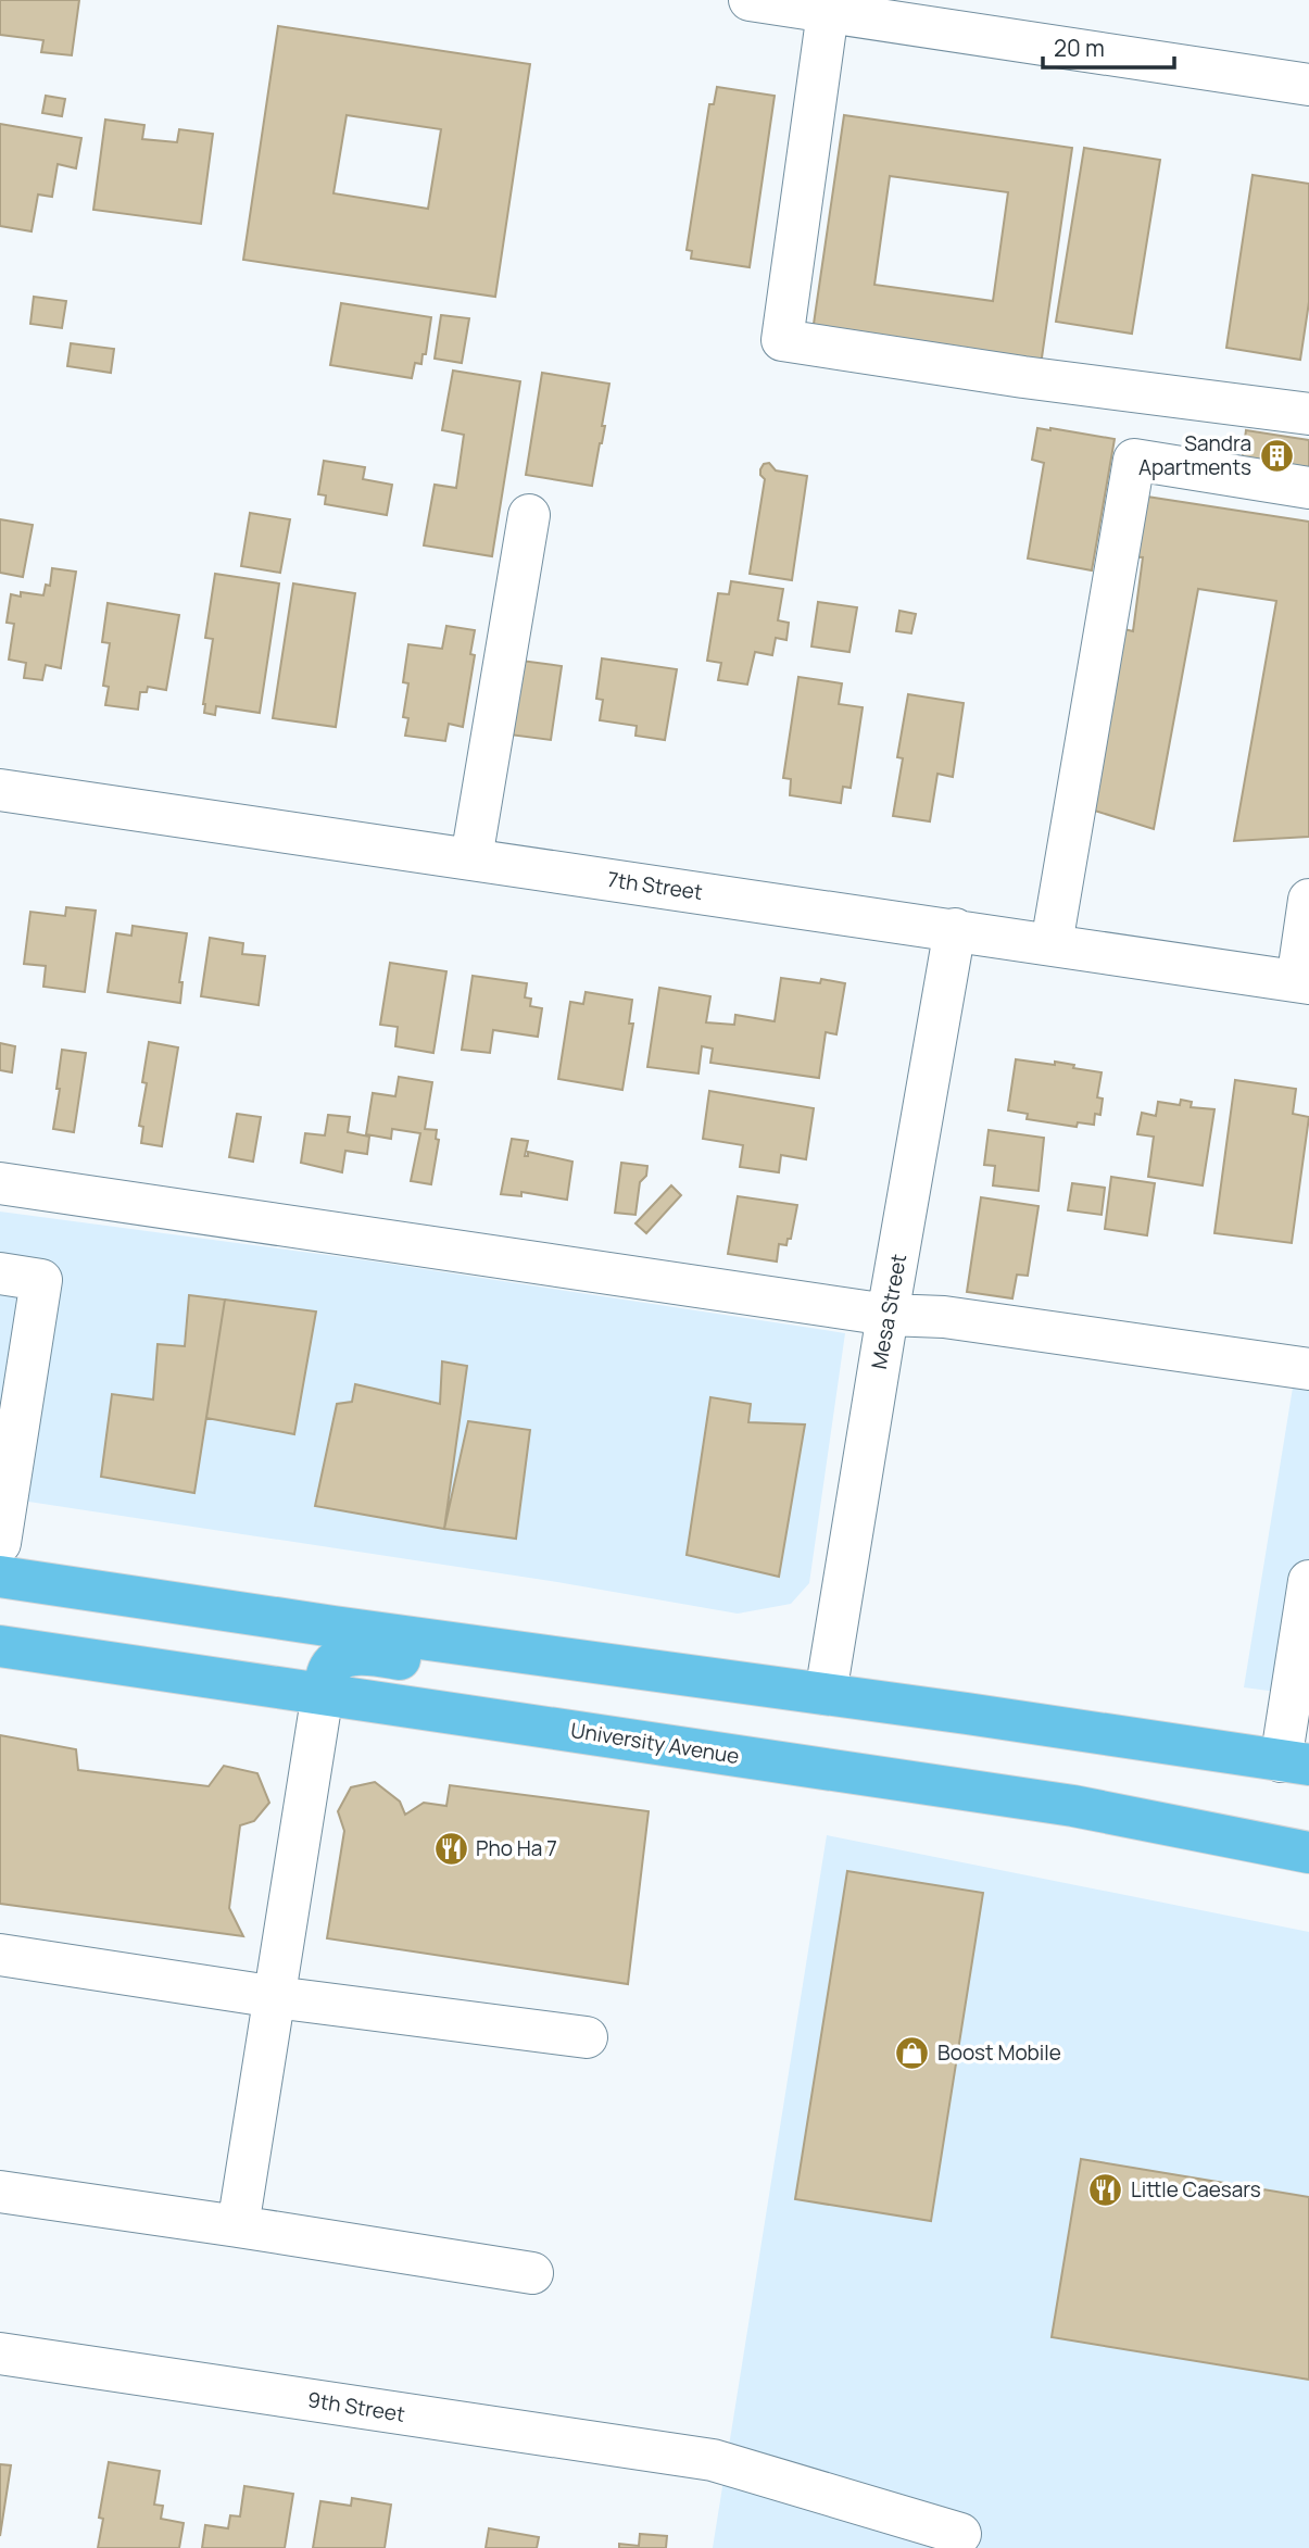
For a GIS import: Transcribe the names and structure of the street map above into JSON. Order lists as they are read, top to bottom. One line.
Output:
{"streets":{"main road":["University Avenue"],"street":["7th Street","Mesa Street","9th Street"]},"crossings":[["7th Street","Mesa Street"]],"places":{"building":["Sandra Apartments"],"restaurant":["Pho Ha 7","Little Caesars"],"shop":["Boost Mobile"]},"scale_bar":"20 m"}
